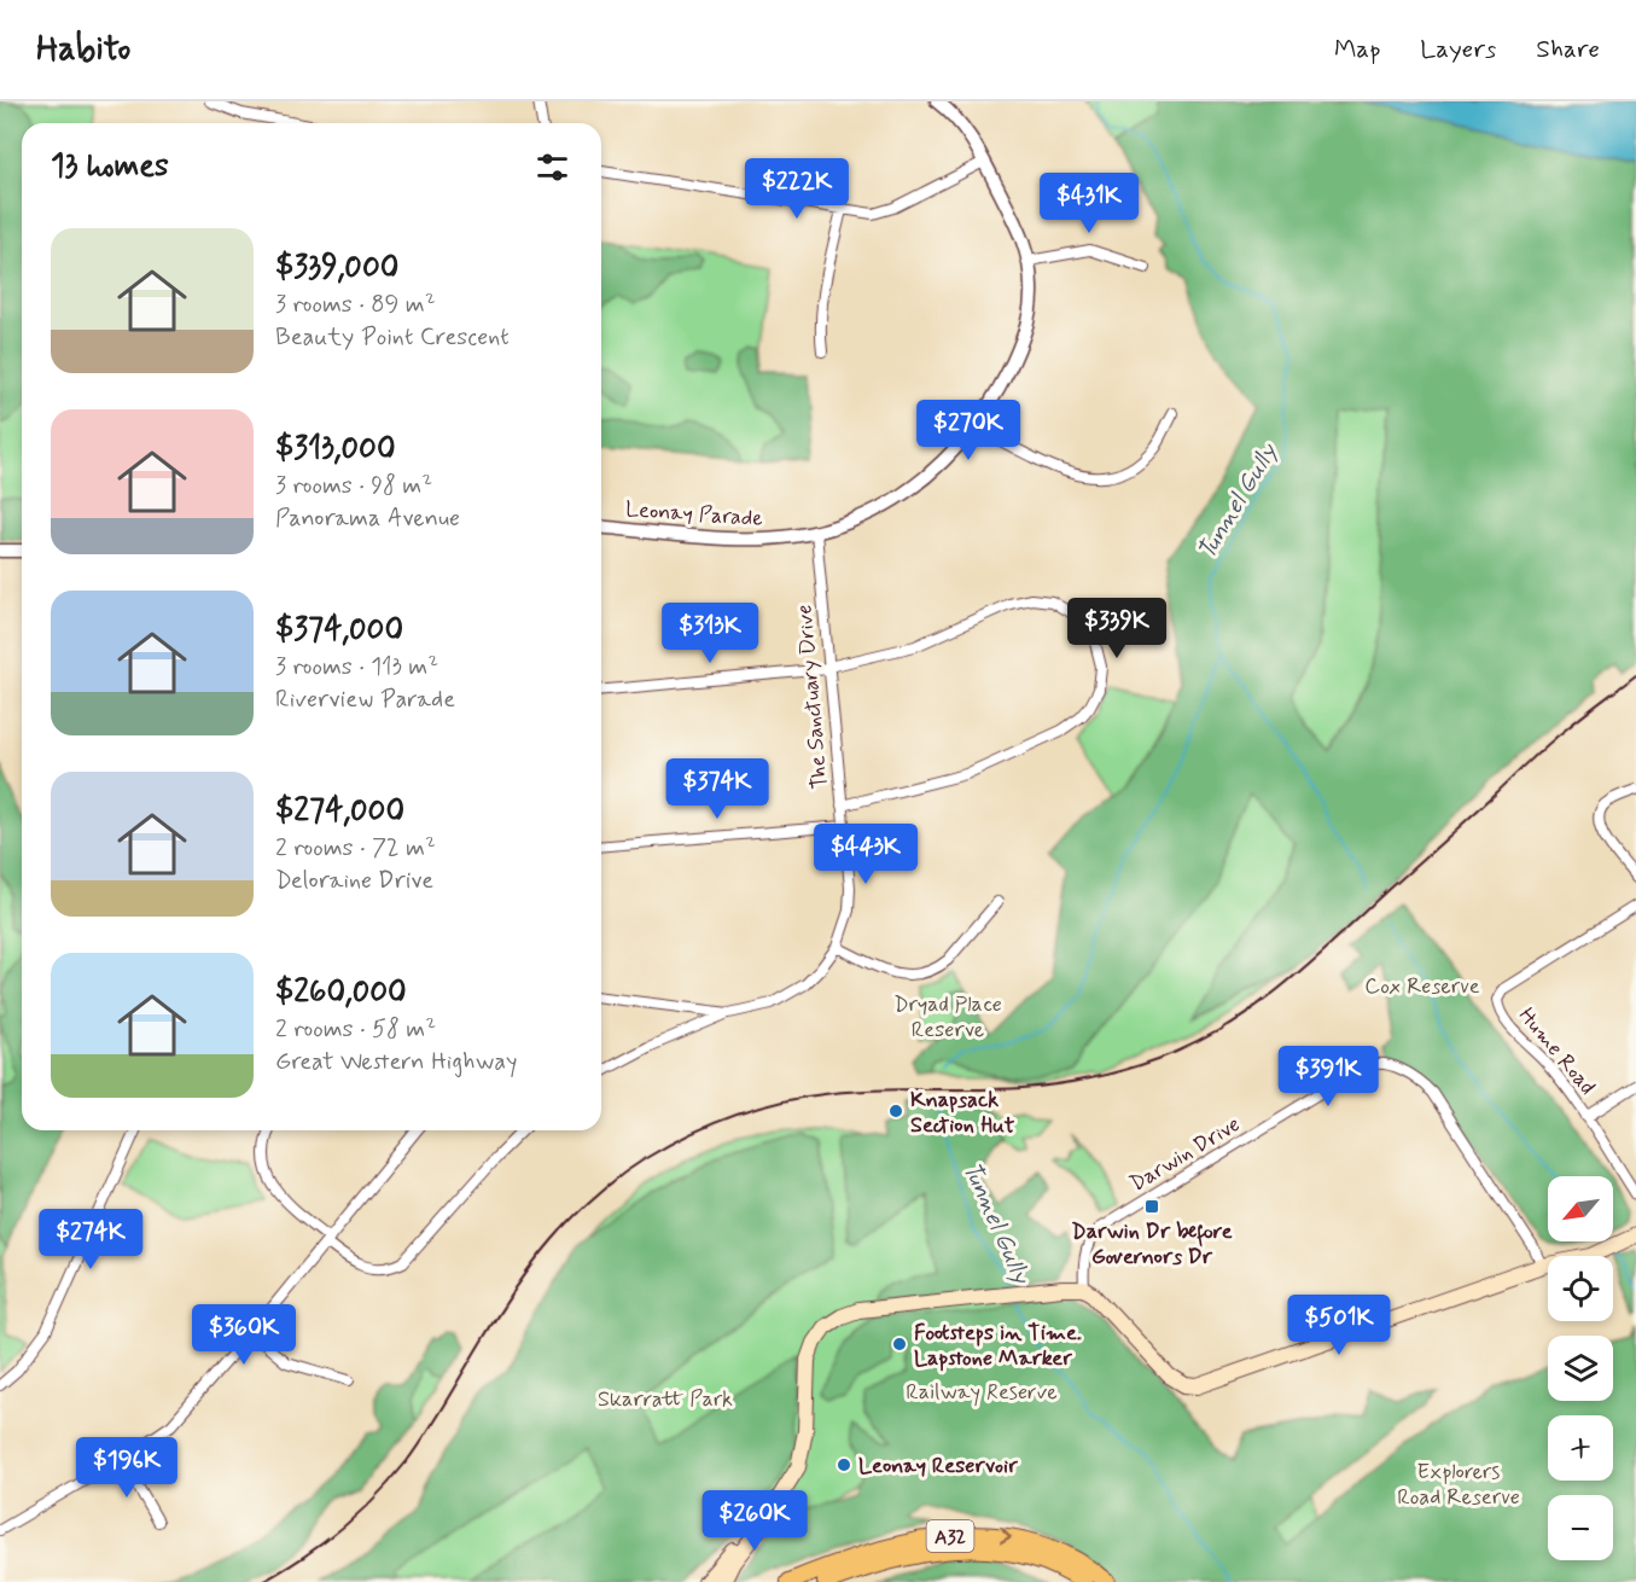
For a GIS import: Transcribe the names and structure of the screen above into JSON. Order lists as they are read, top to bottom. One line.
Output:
{"streets":{"highway":["A32"],"street":["Leonay Parade","The Sanctuary Drive","Hume Road","Darwin Drive"]},"crossings":[["Leonay Parade","The Sanctuary Drive"]],"water":["Tunnel Gully"],"parks":["Cox Reserve","Dryad Place Reserve","Railway Reserve","Skarratt Park","Explorers Road Reserve"],"places":{"other":["Knapsack Section Hut","Footsteps in Time. Lapstone Marker","Leonay Reservoir"],"transit":["Darwin Dr before Governors Dr"]},"north":"bottom left","page":{"header":"Habito","nav":["Map","Layers","Share"],"heading":"13 homes","price":["$222K","$431K","$270K","$339K","$313K","$374K","$443K","$391K","$274K","$501K","$360K","$196K","$260K"],"list":[{"name":"$339,000","note":"3 rooms · 89 m² · Beauty Point Crescent"},{"name":"$313,000","note":"3 rooms · 98 m² · Panorama Avenue"},{"name":"$374,000","note":"3 rooms · 113 m² · Riverview Parade"},{"name":"$274,000","note":"2 rooms · 72 m² · Deloraine Drive"},{"name":"$260,000","note":"2 rooms · 58 m² · Great Western Highway"}],"map_buttons":["+","−"]}}
